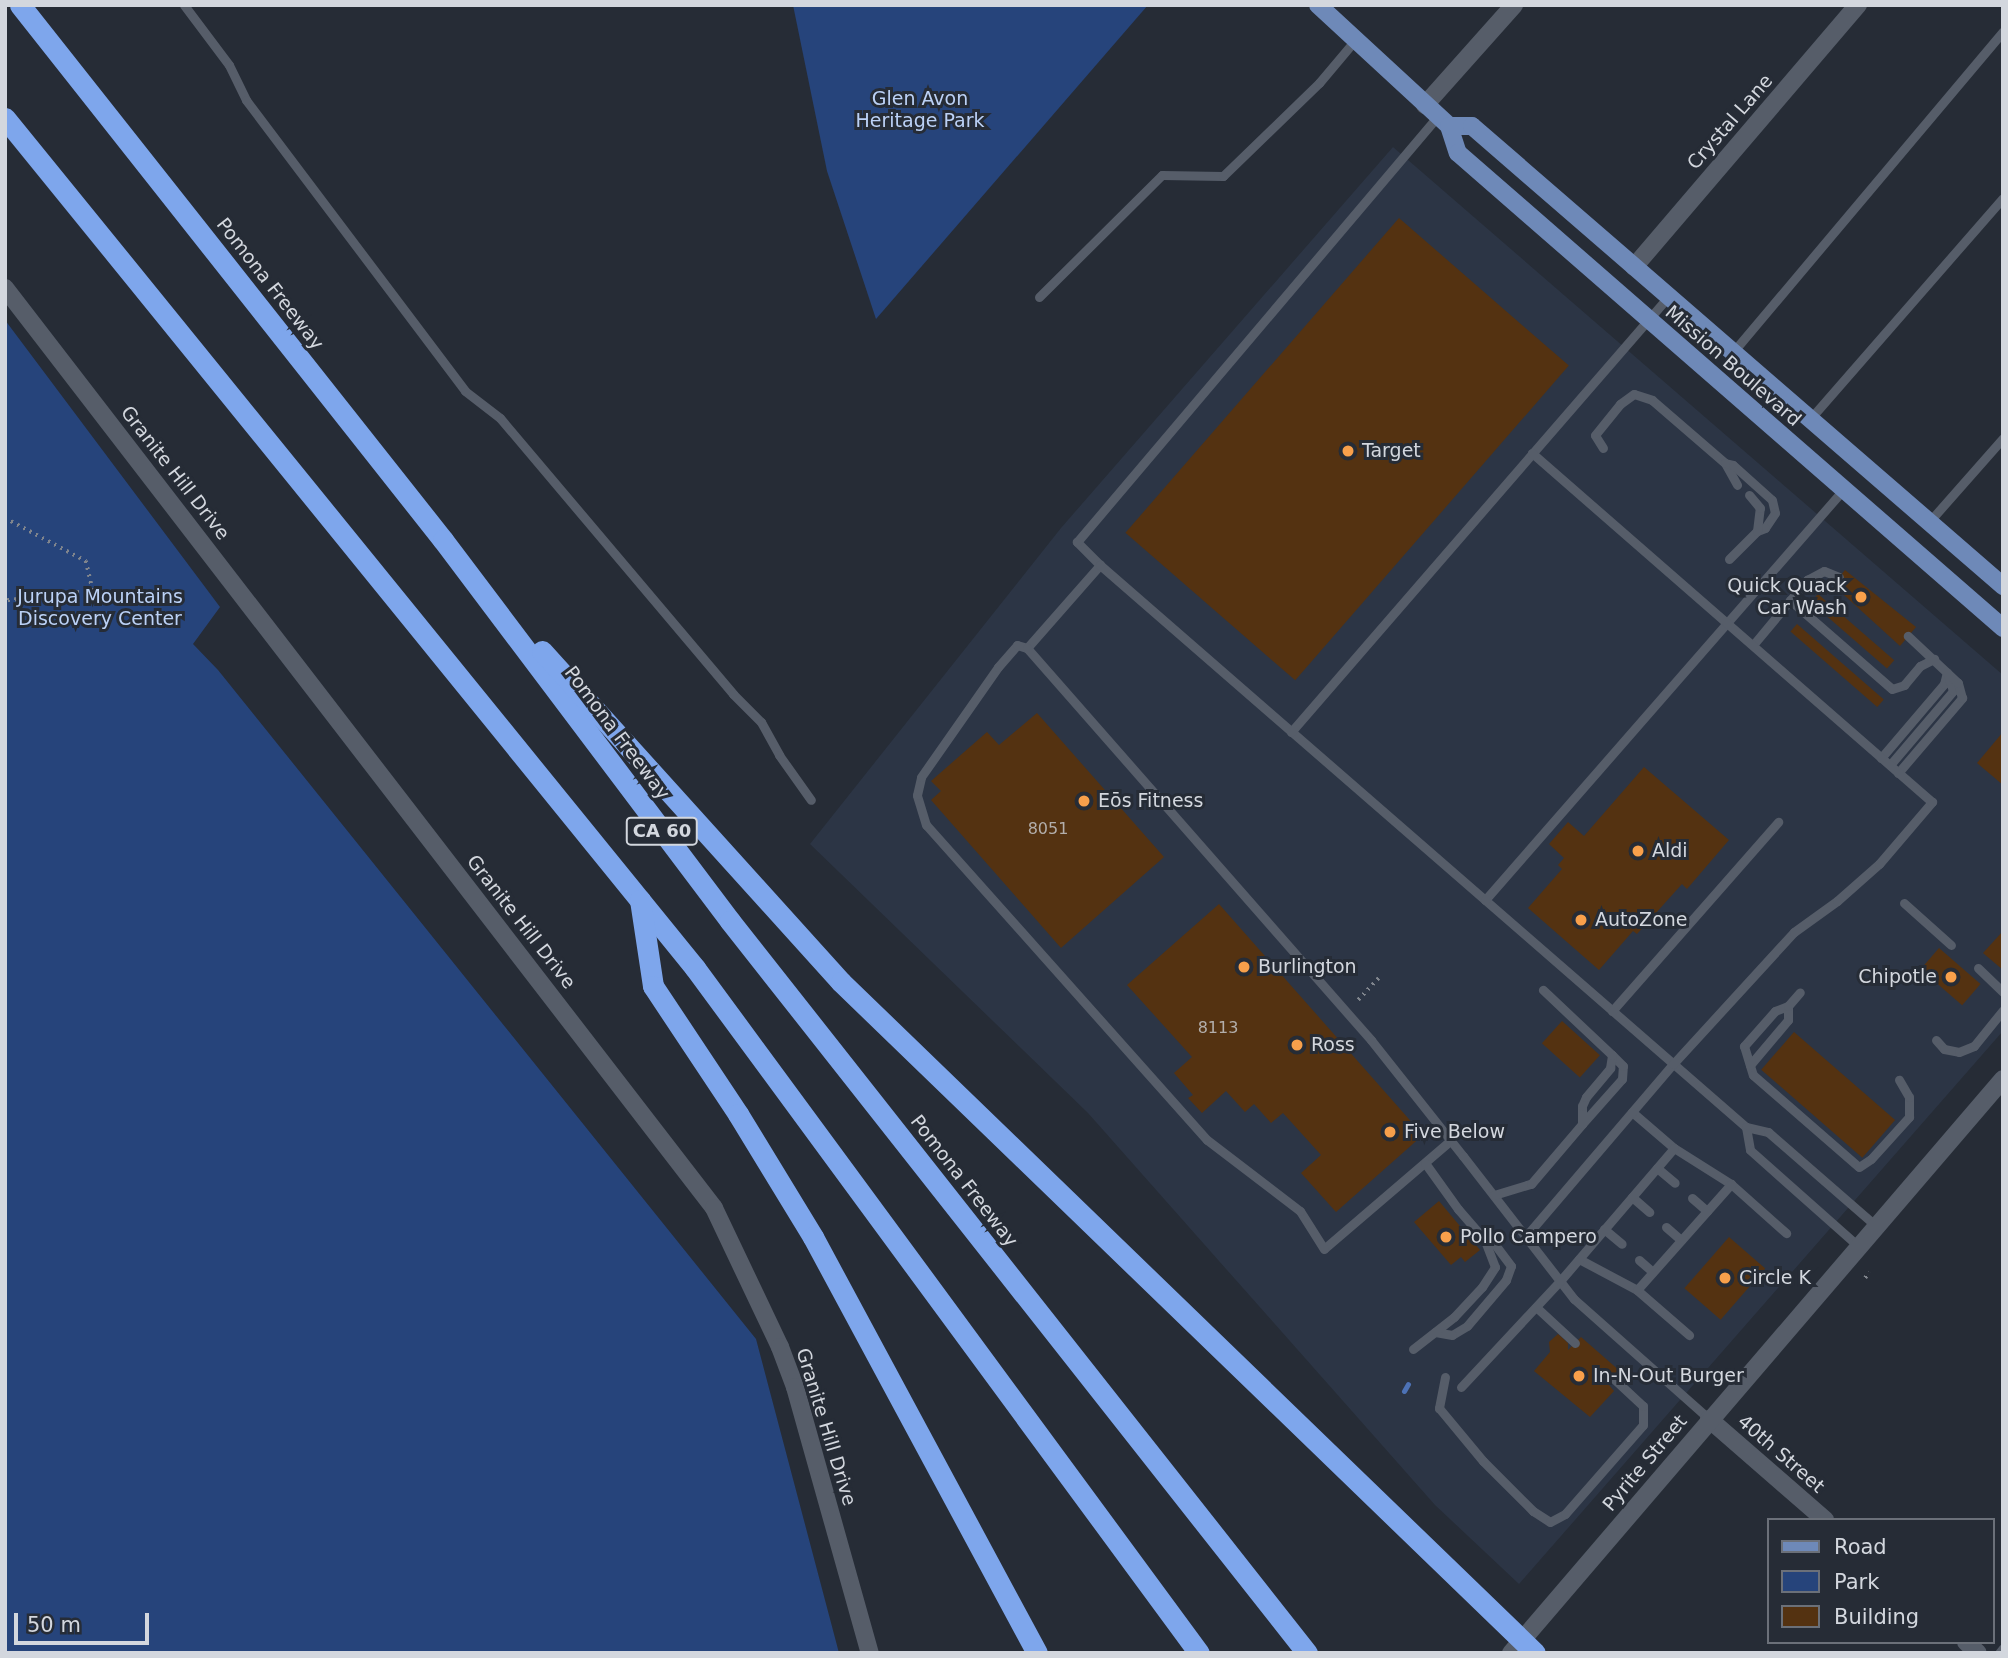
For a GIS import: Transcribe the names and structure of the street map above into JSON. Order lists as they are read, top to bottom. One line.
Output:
{"streets":{"highway":["Pomona Freeway","CA 60"],"main road":["Mission Boulevard"],"street":["Crystal Lane","Granite Hill Drive","40th Street","Pyrite Street"]},"crossings":[["Crystal Lane","Mission Boulevard"],["40th Street","Pyrite Street"]],"parks":["Glen Avon Heritage Park","Jurupa Mountains Discovery Center"],"places":["Target","Quick Quack Car Wash","Eōs Fitness","Aldi","AutoZone","Burlington","Chipotle","Ross","Five Below","Pollo Campero","Circle K","In-N-Out Burger"],"house_numbers":["8051","8113"],"legend":["Road","Park","Building"],"scale_bar":"50 m"}
